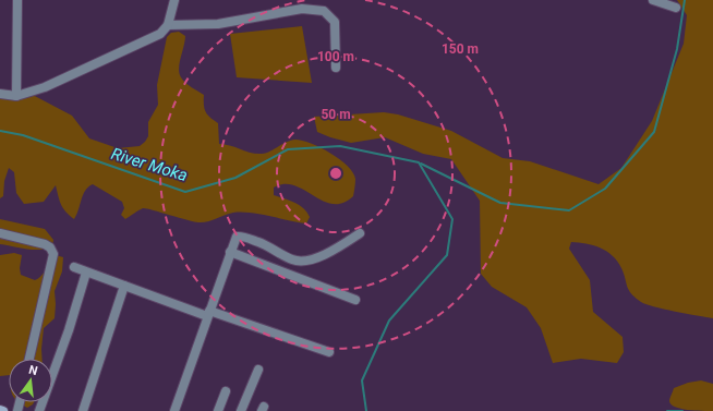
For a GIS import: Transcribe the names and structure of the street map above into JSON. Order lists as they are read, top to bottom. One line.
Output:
{"water":["River Moka"],"north":"top","rings":["150 m","100 m","50 m"]}
